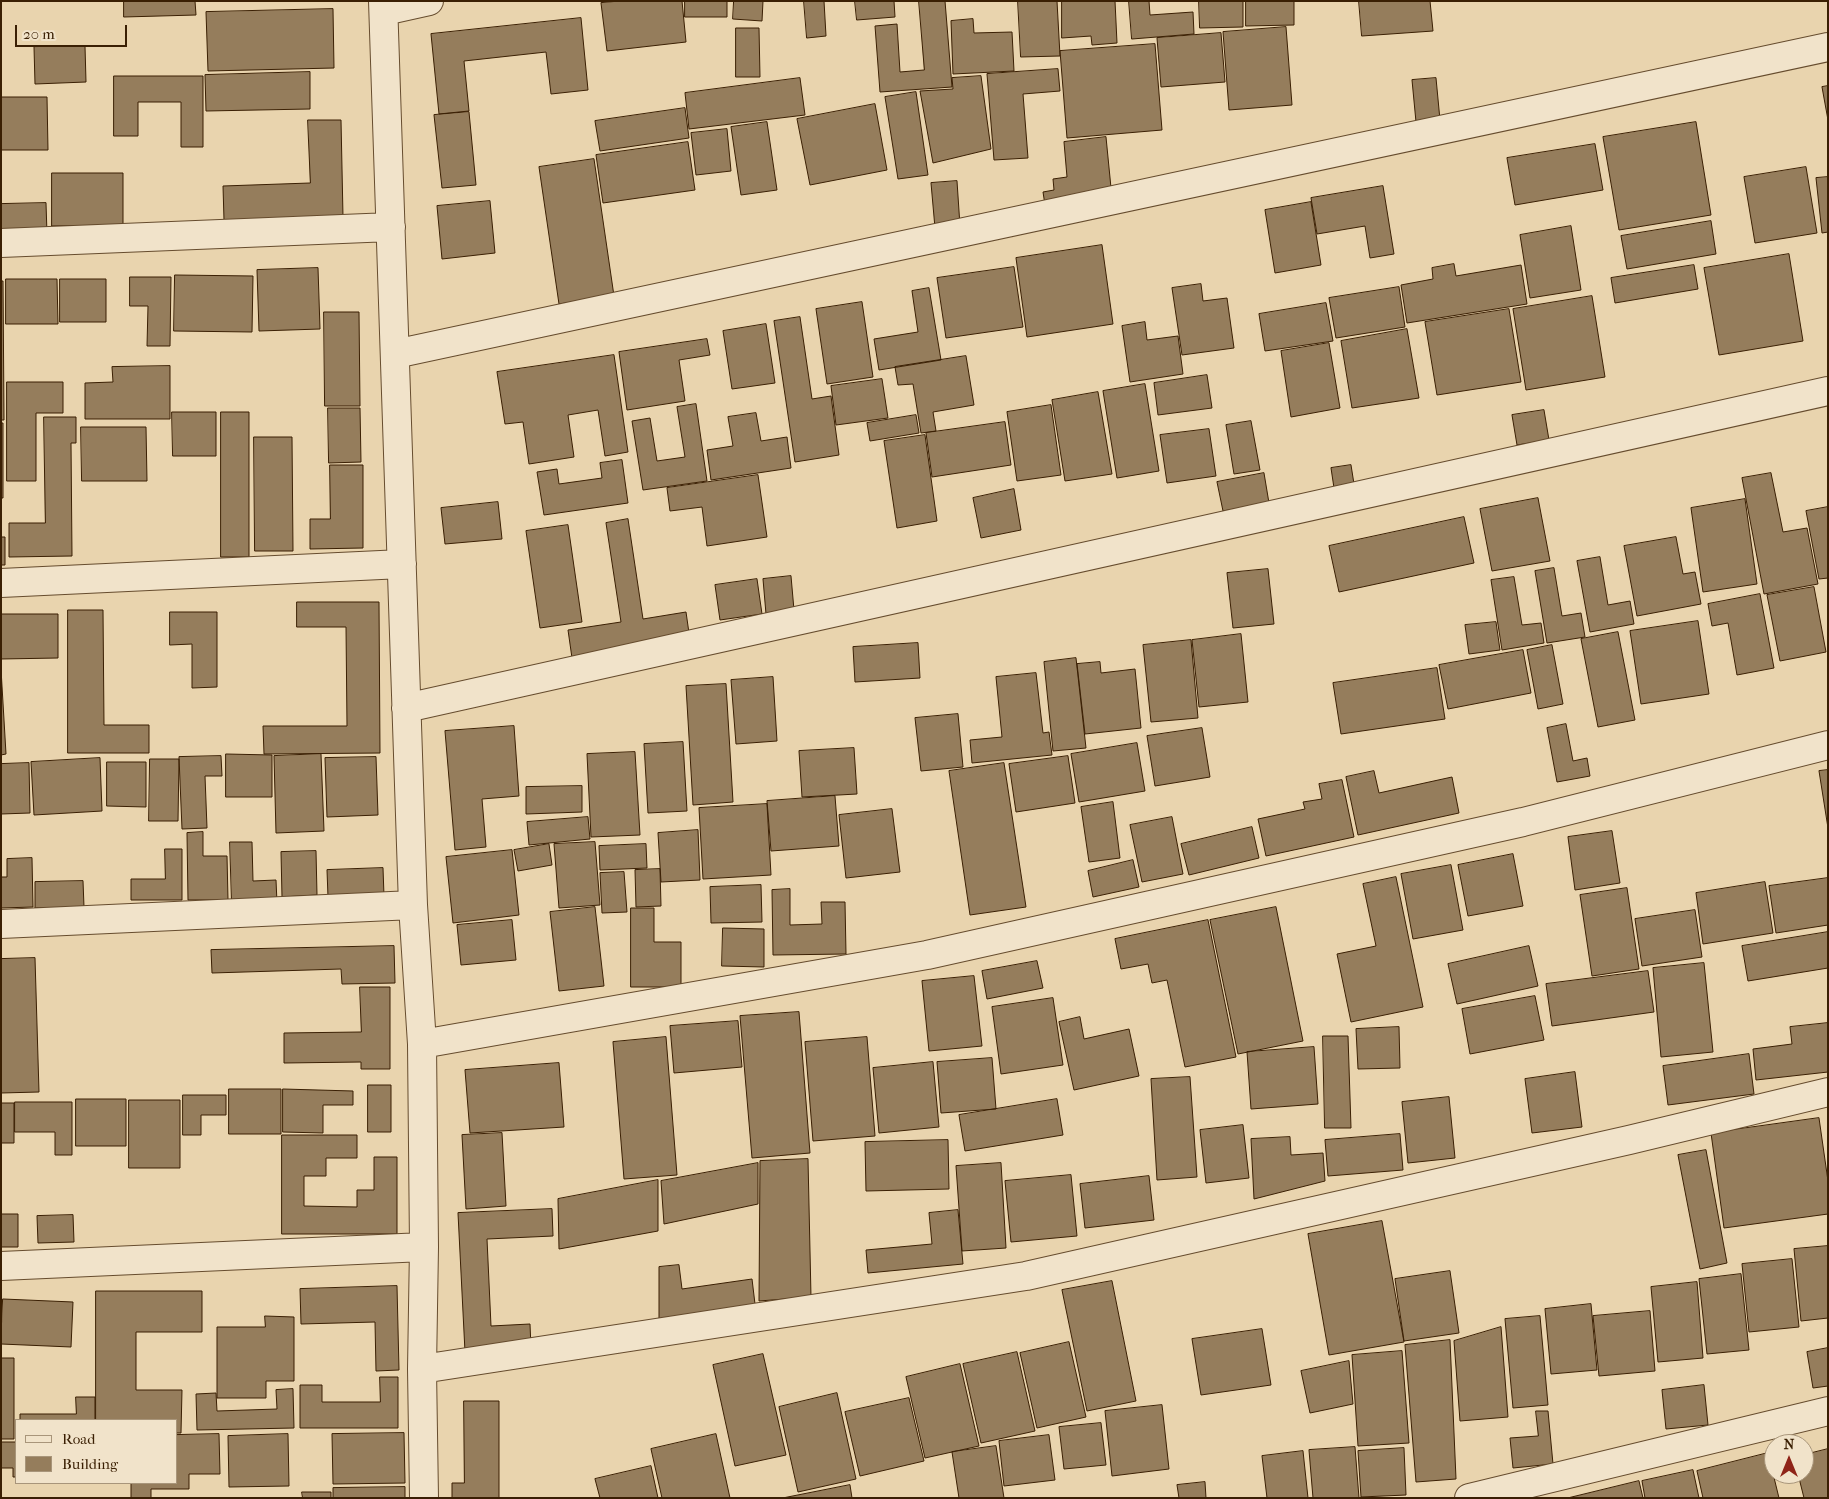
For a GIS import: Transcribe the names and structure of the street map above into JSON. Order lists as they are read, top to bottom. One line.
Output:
{"legend":["Road","Building"],"scale_bar":"20 m","north":"top"}
